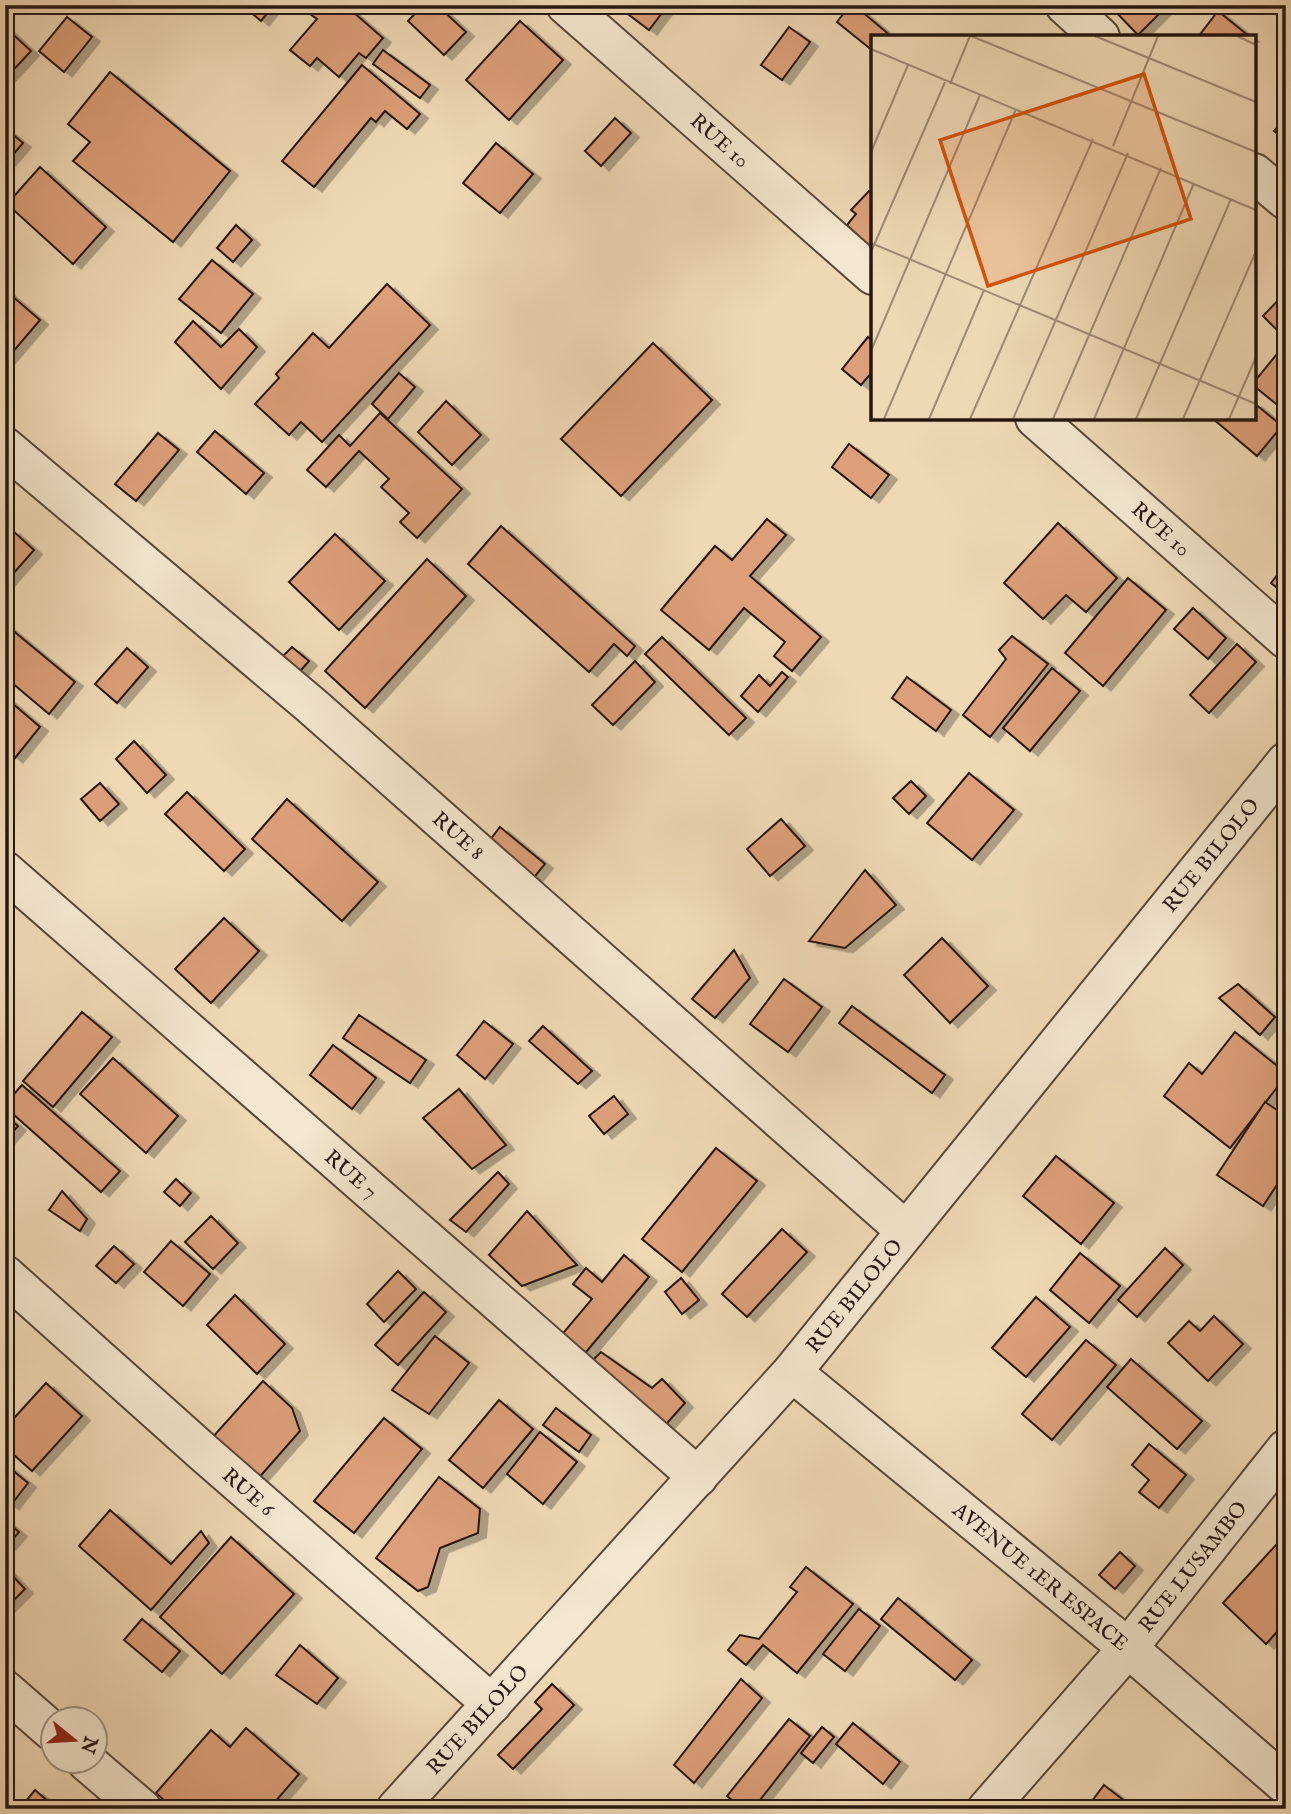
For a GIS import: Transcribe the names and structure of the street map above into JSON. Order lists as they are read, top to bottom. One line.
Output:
{"streets":{"street":["RUE 10","RUE 8","RUE BILOLO","RUE 7","RUE 6","RUE LUSAMBO","AVENUE 1ER ESPACE"]},"crossings":[["RUE 8","RUE BILOLO"],["RUE BILOLO","RUE 7"],["RUE BILOLO","RUE 6"],["RUE BILOLO","AVENUE 1ER ESPACE"],["RUE LUSAMBO","AVENUE 1ER ESPACE"]],"north":"right"}
